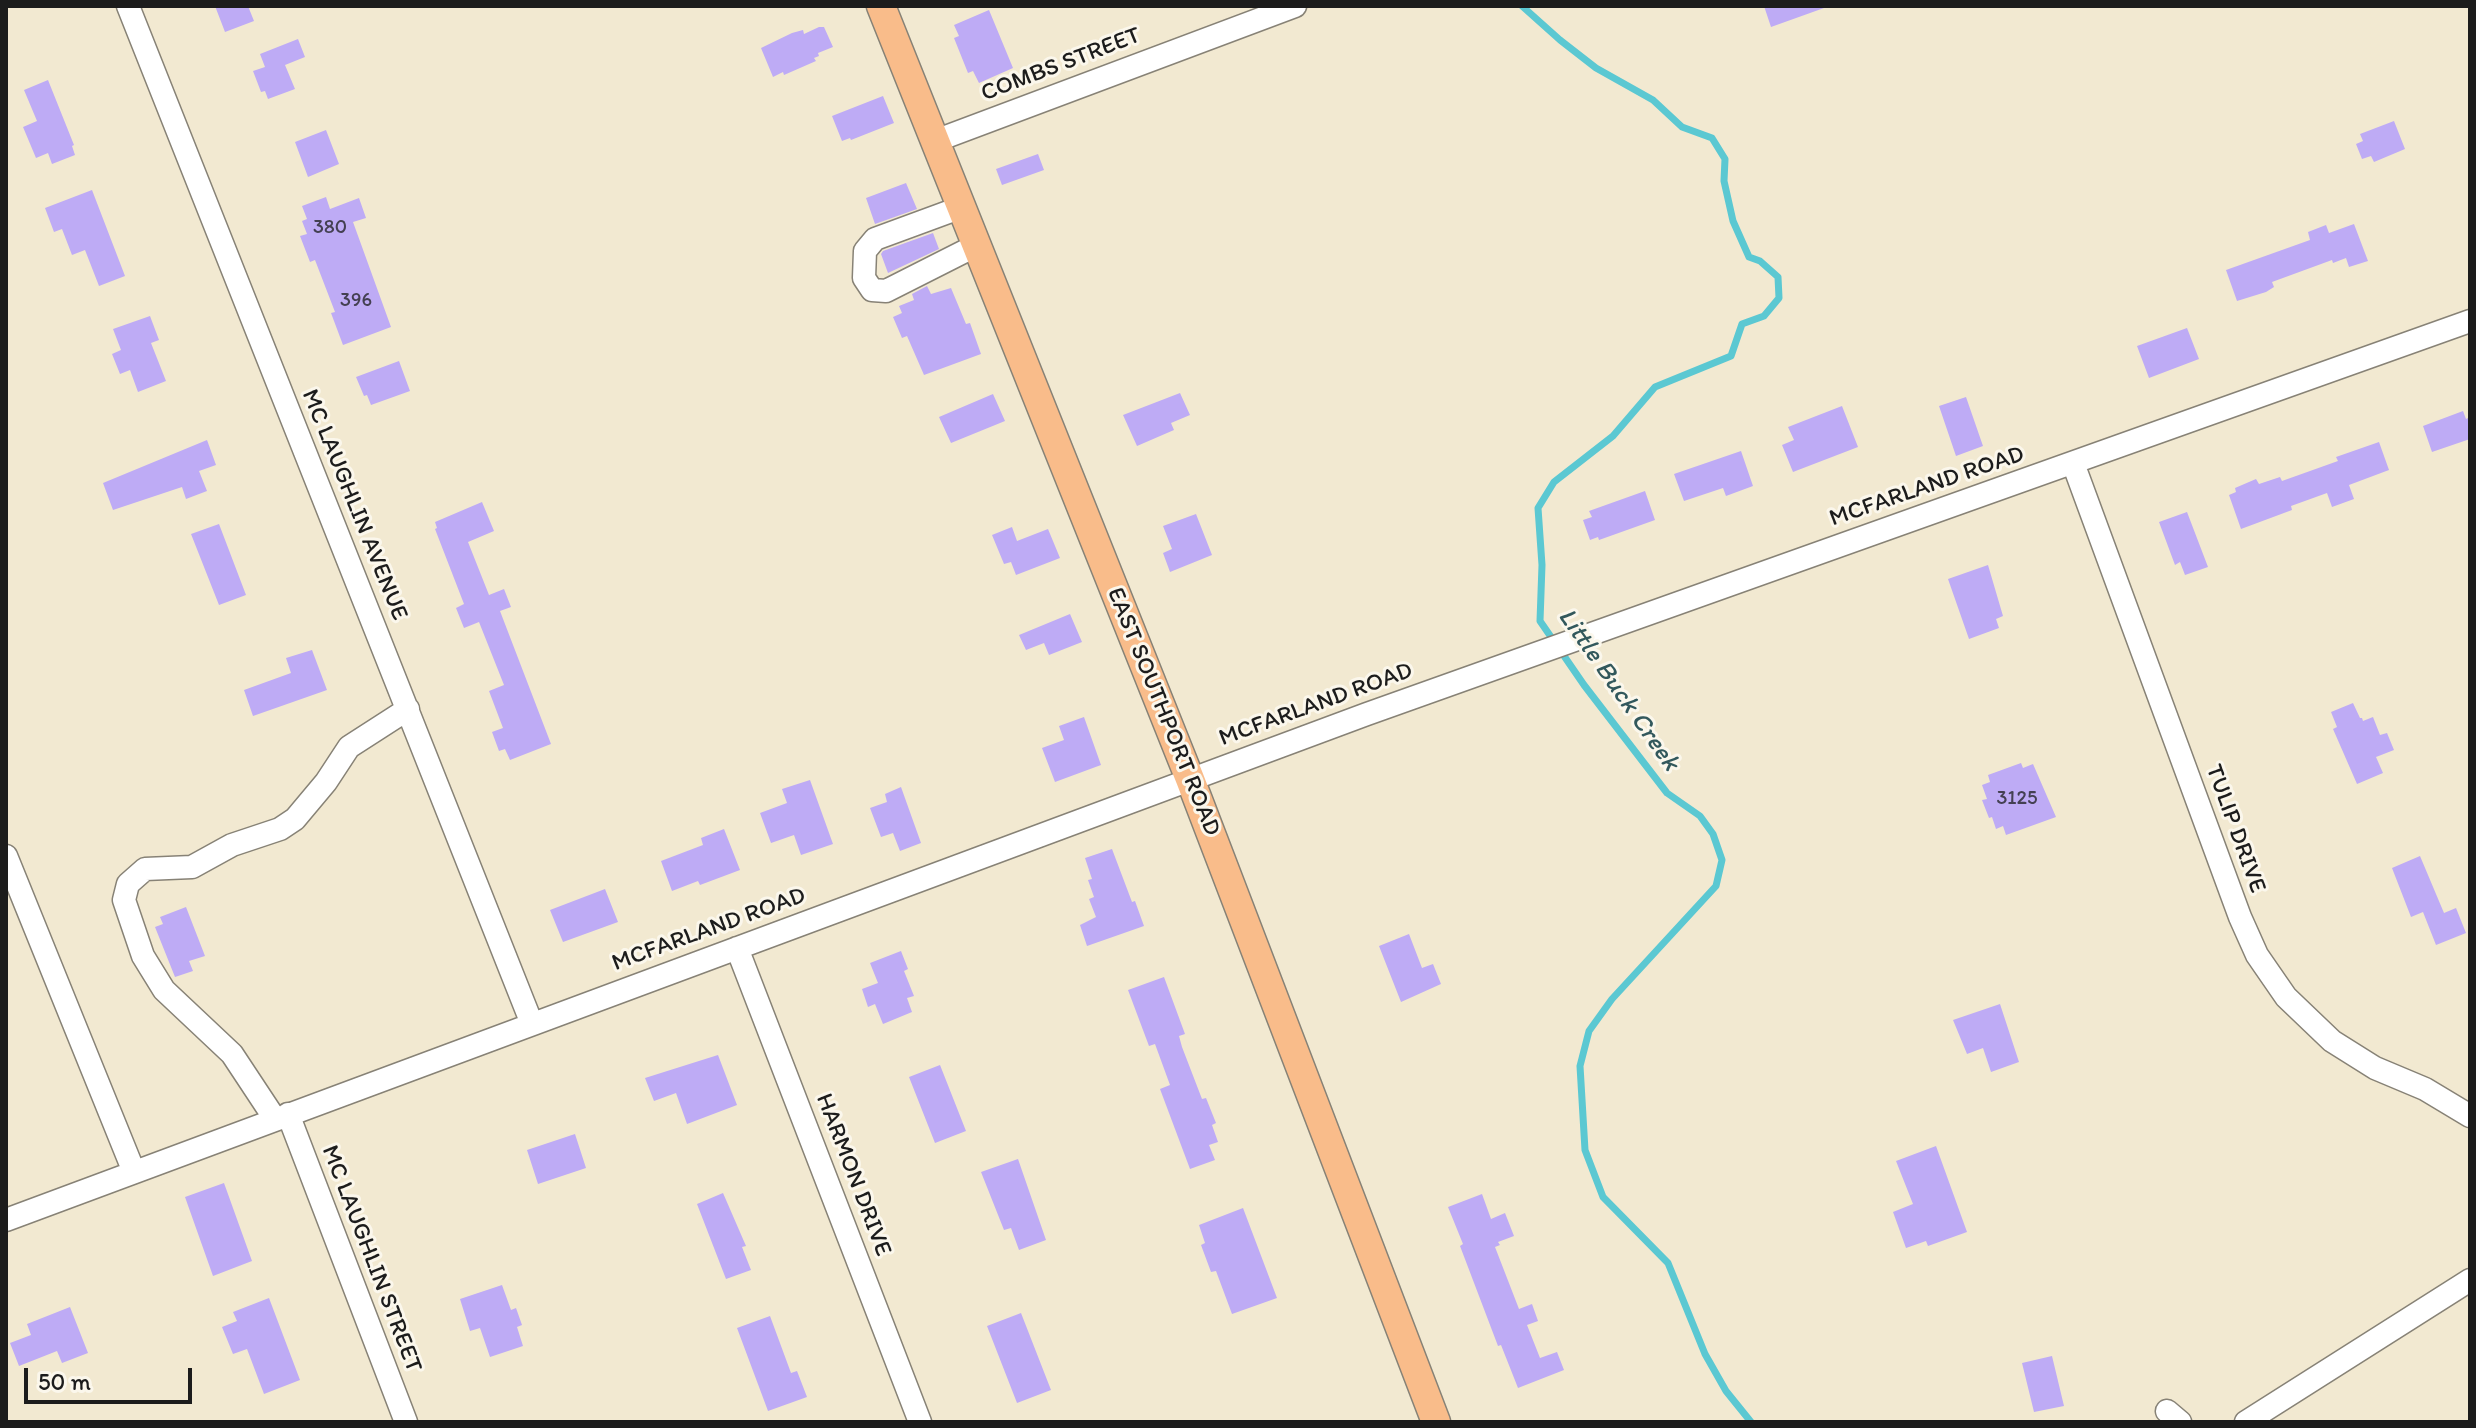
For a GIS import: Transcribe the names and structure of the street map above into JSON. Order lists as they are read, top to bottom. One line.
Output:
{"streets":{"main road":["EAST SOUTHPORT ROAD"],"street":["COMBS STREET","MCFARLAND ROAD","MC LAUGHLIN AVENUE","TULIP DRIVE","HARMON DRIVE","MC LAUGHLIN STREET"]},"crossings":[["COMBS STREET","EAST SOUTHPORT ROAD"],["MCFARLAND ROAD","MC LAUGHLIN AVENUE"],["MCFARLAND ROAD","EAST SOUTHPORT ROAD"],["MCFARLAND ROAD","TULIP DRIVE"],["MCFARLAND ROAD","HARMON DRIVE"],["MCFARLAND ROAD","MC LAUGHLIN STREET"],["MC LAUGHLIN AVENUE","MC LAUGHLIN STREET"]],"water":["Little Buck Creek"],"house_numbers":["380","396","3125"],"scale_bar":"50 m"}
